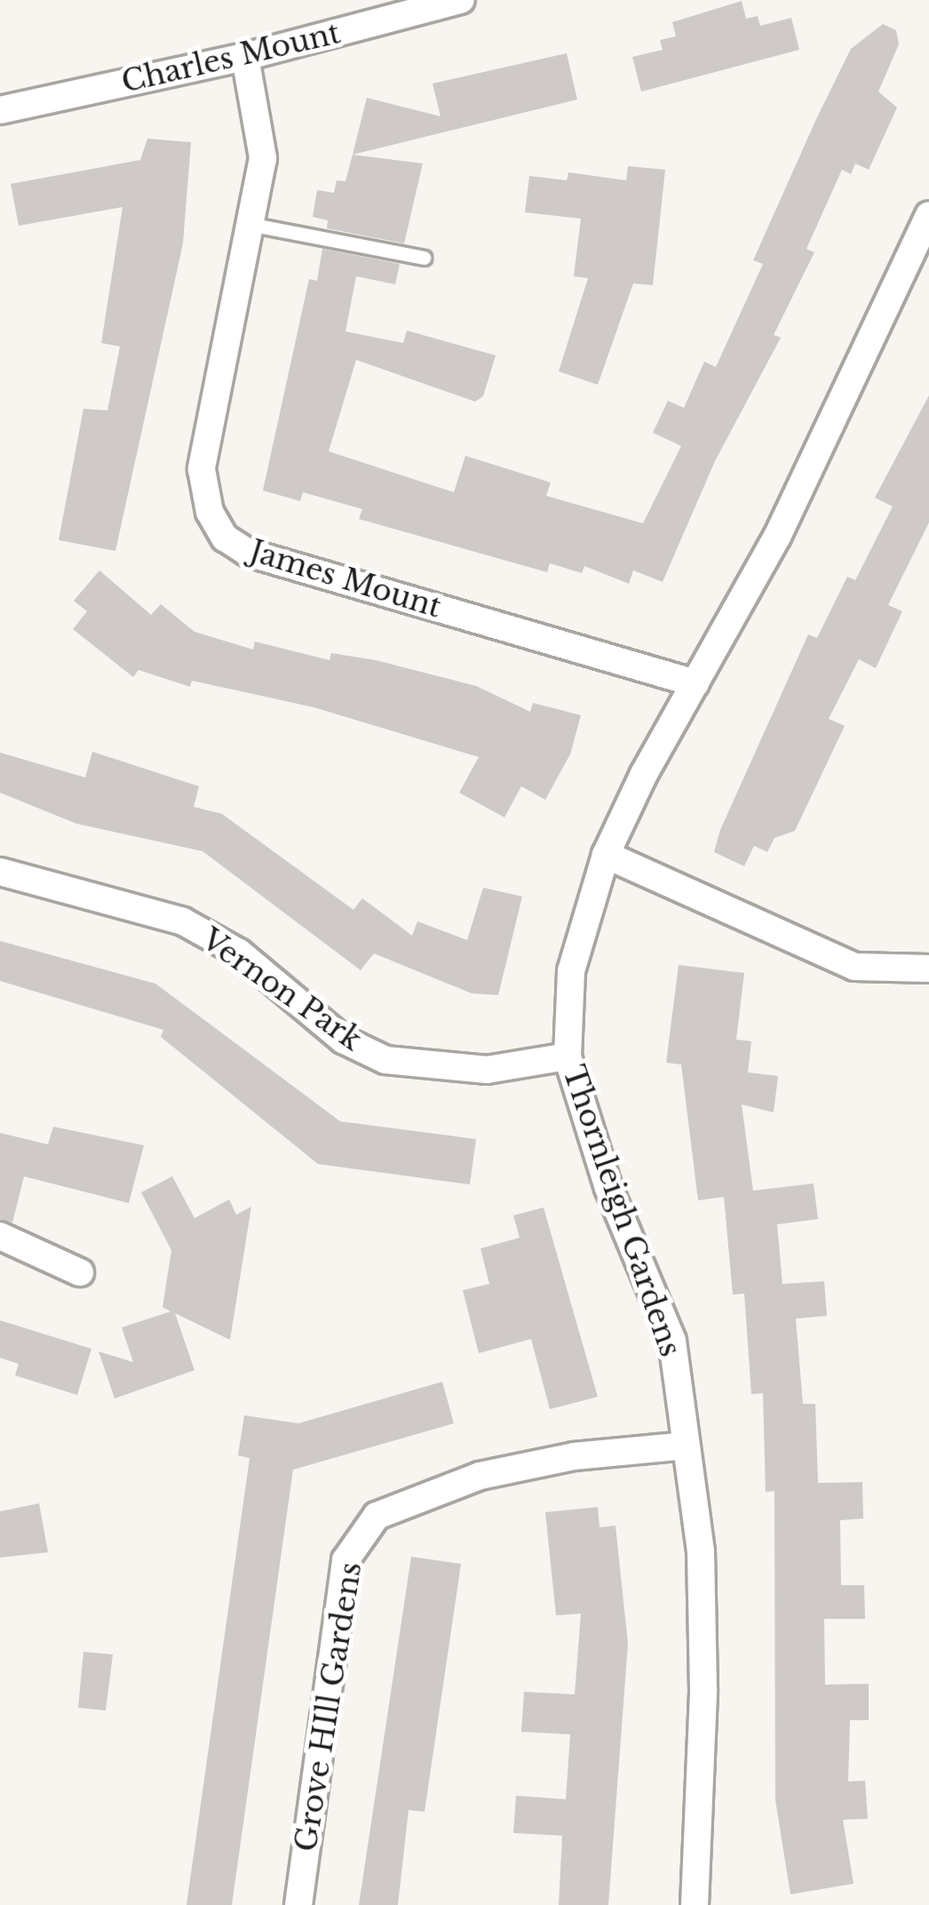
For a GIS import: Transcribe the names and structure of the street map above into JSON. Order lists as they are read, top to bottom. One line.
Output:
{"streets":{"street":["Charles Mount","James Mount","Vernon Park","Thornleigh Gardens","Grove HIll Gardens"]},"crossings":[["Charles Mount","James Mount"],["James Mount","Thornleigh Gardens"],["Vernon Park","Thornleigh Gardens"],["Thornleigh Gardens","Grove HIll Gardens"]]}
